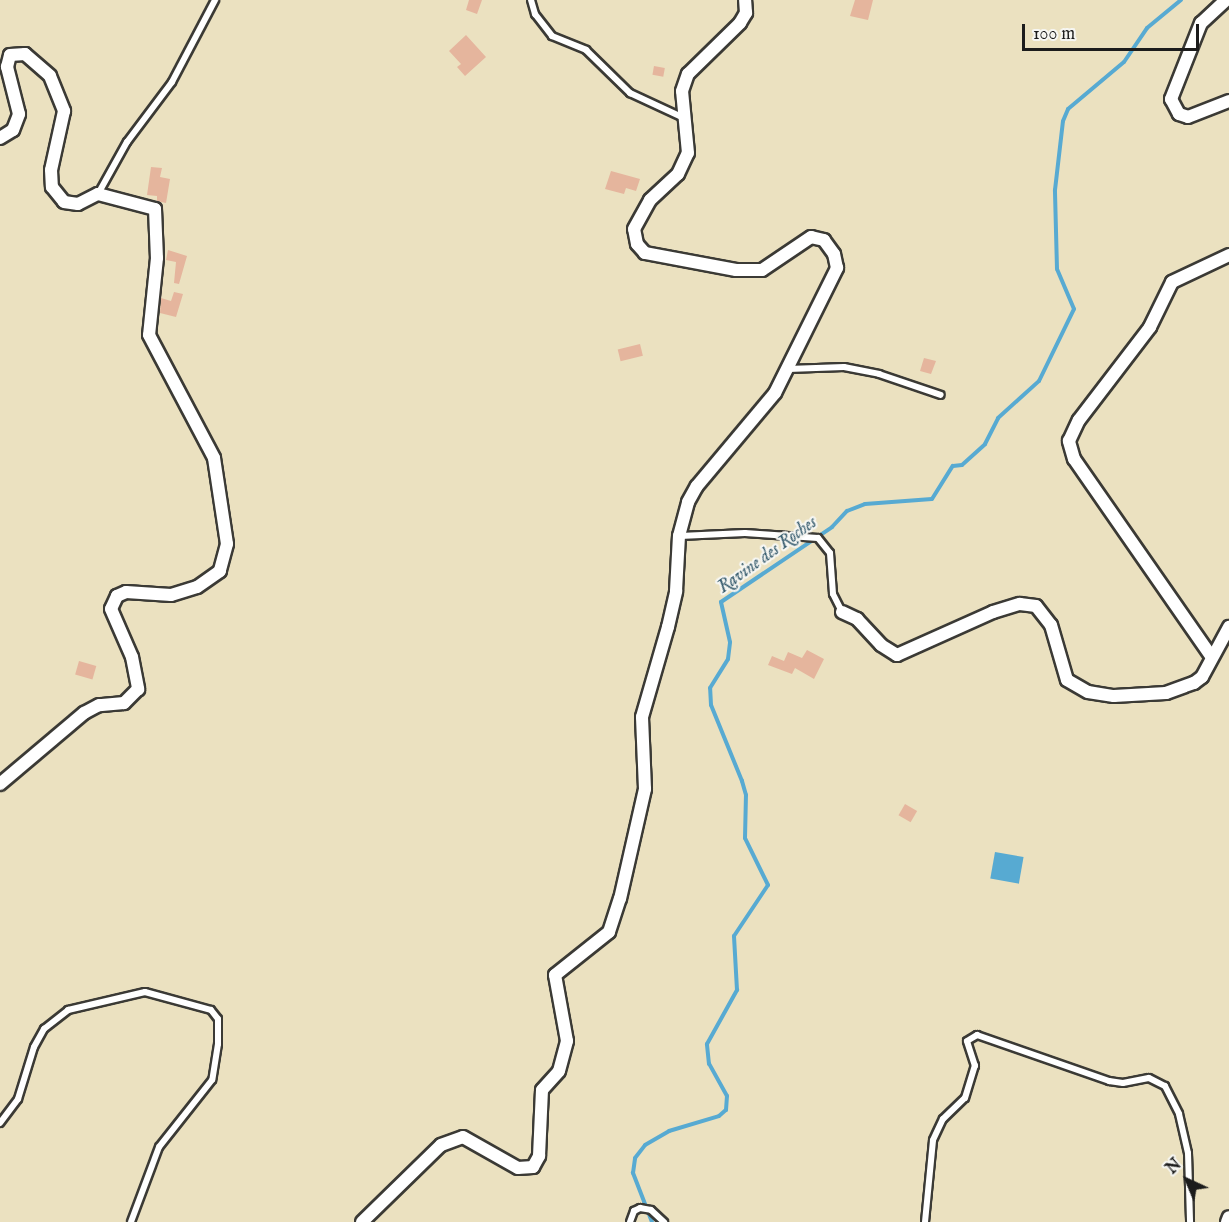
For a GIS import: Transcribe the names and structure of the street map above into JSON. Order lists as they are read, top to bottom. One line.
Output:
{"water":["Ravine des Roches"],"scale_bar":"100 m","north":"top left"}
